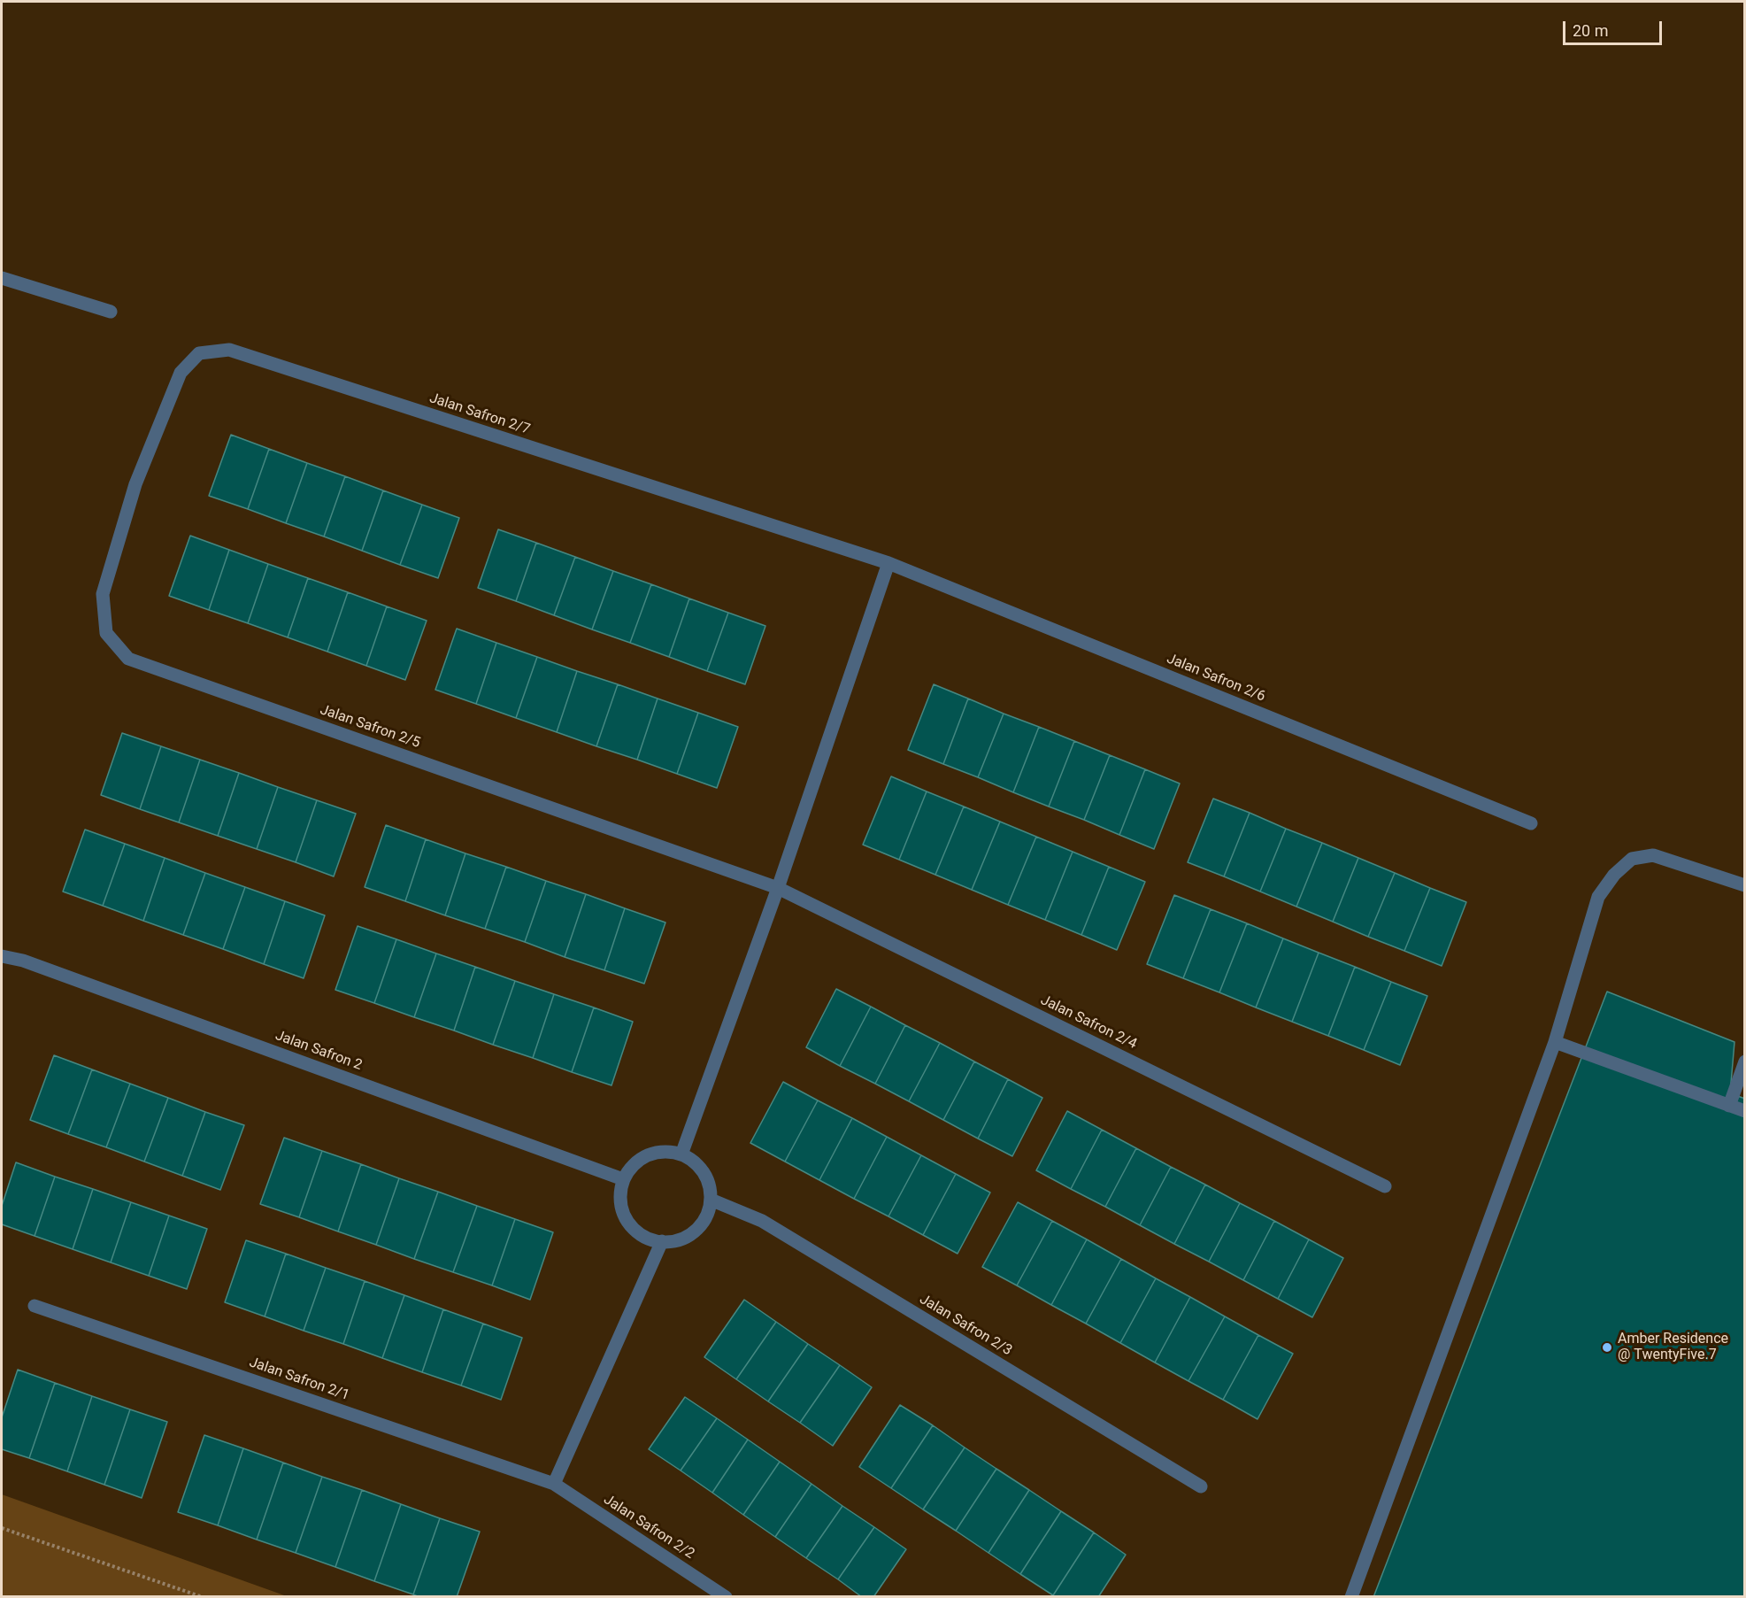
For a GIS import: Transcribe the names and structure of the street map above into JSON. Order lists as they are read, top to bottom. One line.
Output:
{"streets":{"street":["Jalan Safron 2/7","Jalan Safron 2/6","Jalan Safron 2/5","Jalan Safron 2/4","Jalan Safron 2","Jalan Safron 2/3","Jalan Safron 2/1","Jalan Safron 2/2"]},"crossings":[["Jalan Safron 2/7","Jalan Safron 2/6"],["Jalan Safron 2/7","Jalan Safron 2/5"],["Jalan Safron 2/5","Jalan Safron 2/4"],["Jalan Safron 2","Jalan Safron 2/3"],["Jalan Safron 2/1","Jalan Safron 2/2"]],"places":["Amber Residence @ TwentyFive.7"],"scale_bar":"20 m"}
